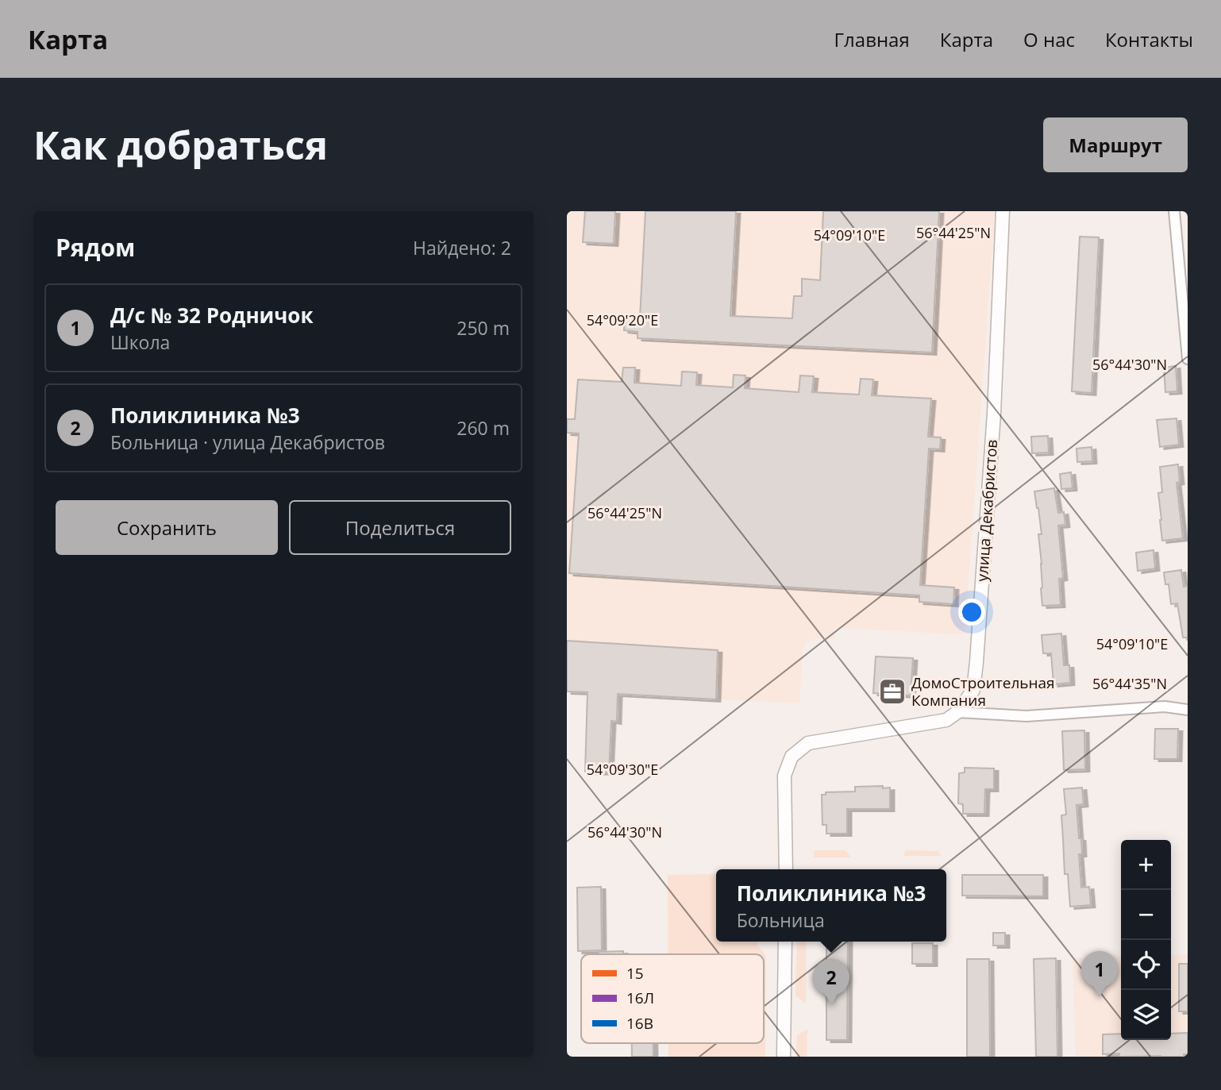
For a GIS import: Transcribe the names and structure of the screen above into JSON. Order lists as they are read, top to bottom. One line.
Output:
{"streets":{"street":["улица Декабристов"]},"places":{"office":["ДомоСтроительная Компания"]},"legend":["15","16Л","16В"],"page":{"header":"Карта","nav":["Главная","Карта","О нас","Контакты"],"buttons":["Маршрут",["Сохранить","Поделиться"]],"title":"Как добраться","heading":["Рядом","Найдено: 2"],"list":[{"mark":"1","name":"Д/с № 32 Родничок","note":"Школа","value":"250 m"},{"mark":"2","name":"Поликлиника №3","note":"Больница · улица Декабристов","value":"260 m"}],"map_buttons":["+","−"],"popup":["Поликлиника №3","Больница"],"pins":["1","2"]},"coordinates":["56°44'25\"N","54°09'10\"E","54°09'20\"E","56°44'30\"N","56°44'35\"N","54°09'30\"E"]}
